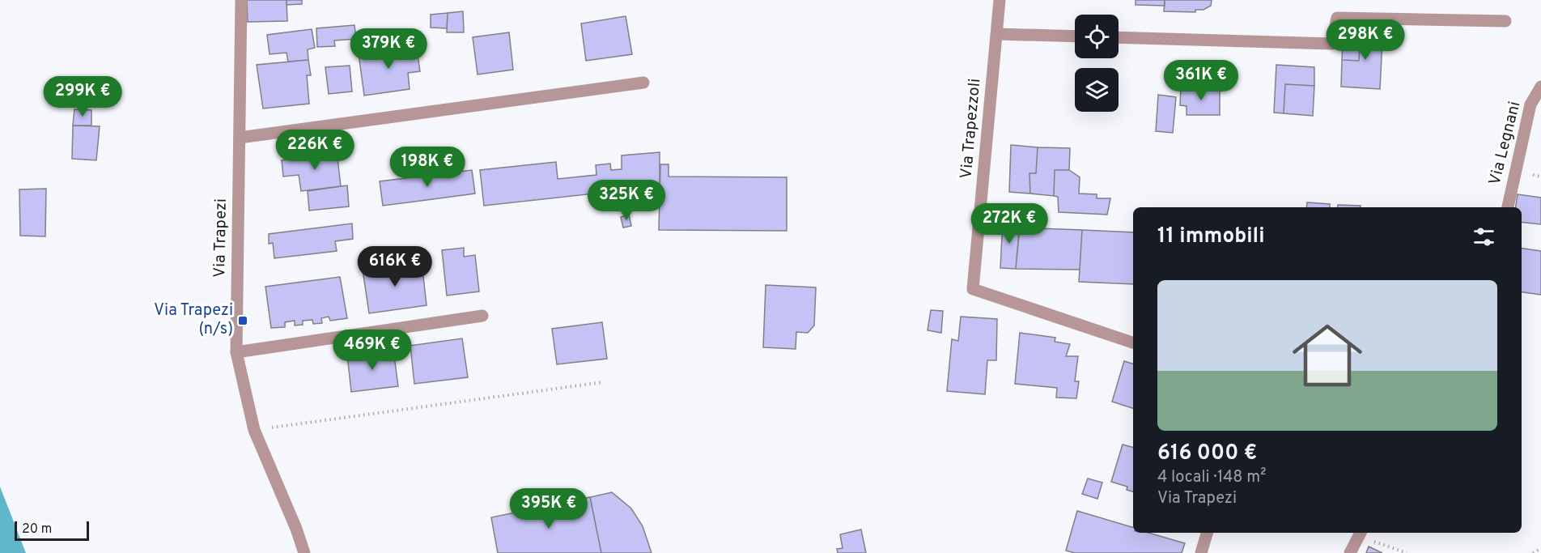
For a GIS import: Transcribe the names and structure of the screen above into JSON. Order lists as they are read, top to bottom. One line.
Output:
{"streets":{"street":["Via Trapezzoli","Via Legnani","Via Trapezi"]},"places":{"transit":["Via Trapezi (n/s)"]},"scale_bar":"20 m","page":{"price":["298K €","379K €","361K €","299K €","226K €","198K €","325K €","272K €","616K €","469K €","395K €"],"heading":"11 immobili","list":[{"name":"616 000 €","note":"4 locali · 148 m² · Via Trapezi"}],"scale":"20 m"}}
